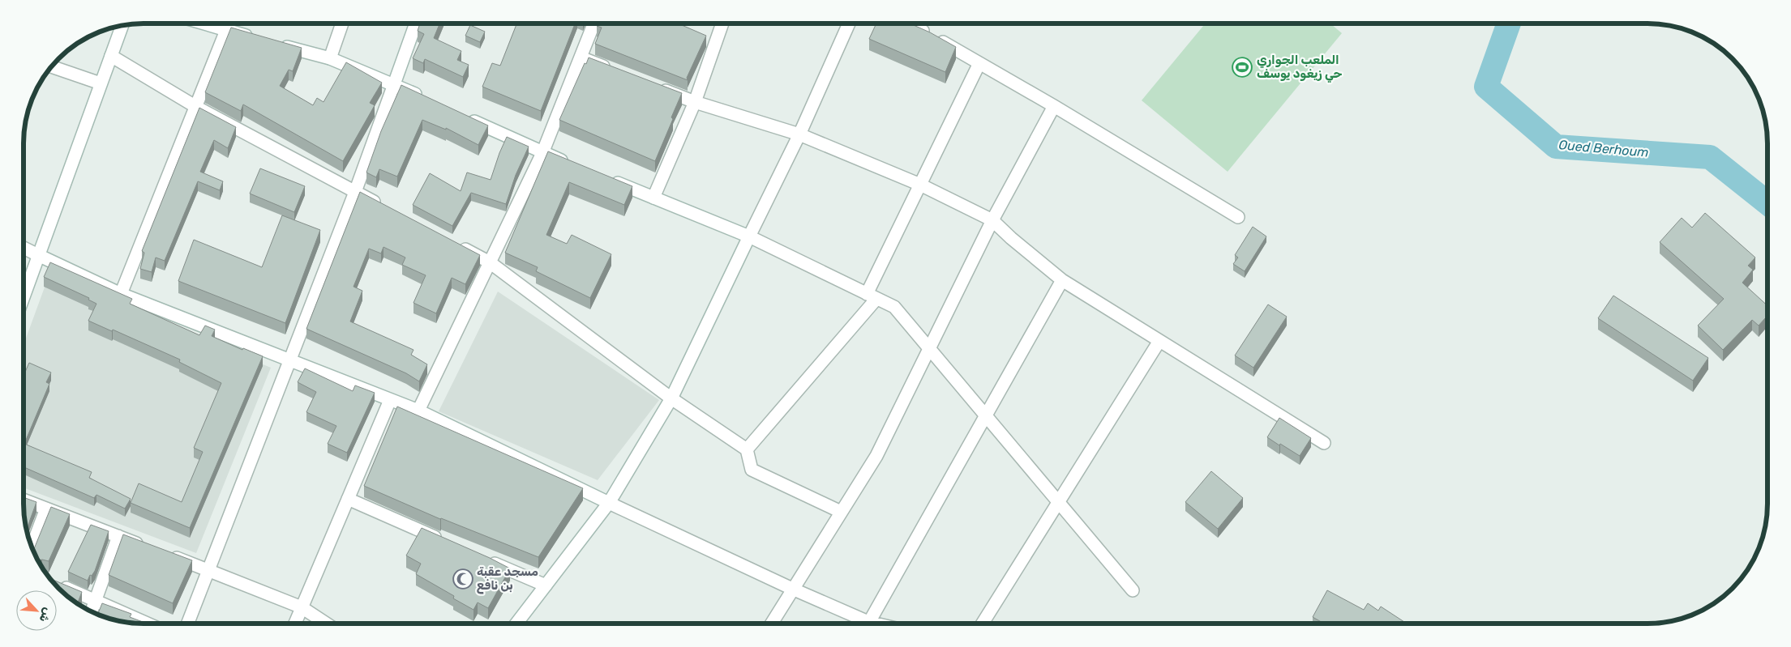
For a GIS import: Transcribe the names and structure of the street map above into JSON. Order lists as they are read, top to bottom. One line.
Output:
{"water":["Oued Berhoum"],"places":{"sports":["الملعب الجواري حي زيغود يوسف"],"mosque":["مسجد عقبة بن نافع"]},"north":"bottom right"}
